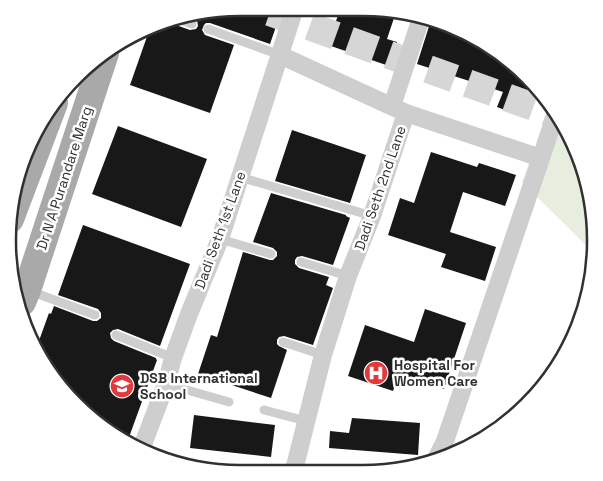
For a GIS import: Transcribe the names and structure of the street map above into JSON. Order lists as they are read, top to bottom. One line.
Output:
{"streets":{"main road":["Dr N A Purandare Marg"],"street":["Dadi Seth 2nd Lane","Dadi Seth 1st Lane"]},"crossings":[["Dadi Seth 2nd Lane","Dadi Seth 1st Lane"]],"places":{"hospital":["Hospital For Women Care"],"school or university":["DSB International School"]}}
